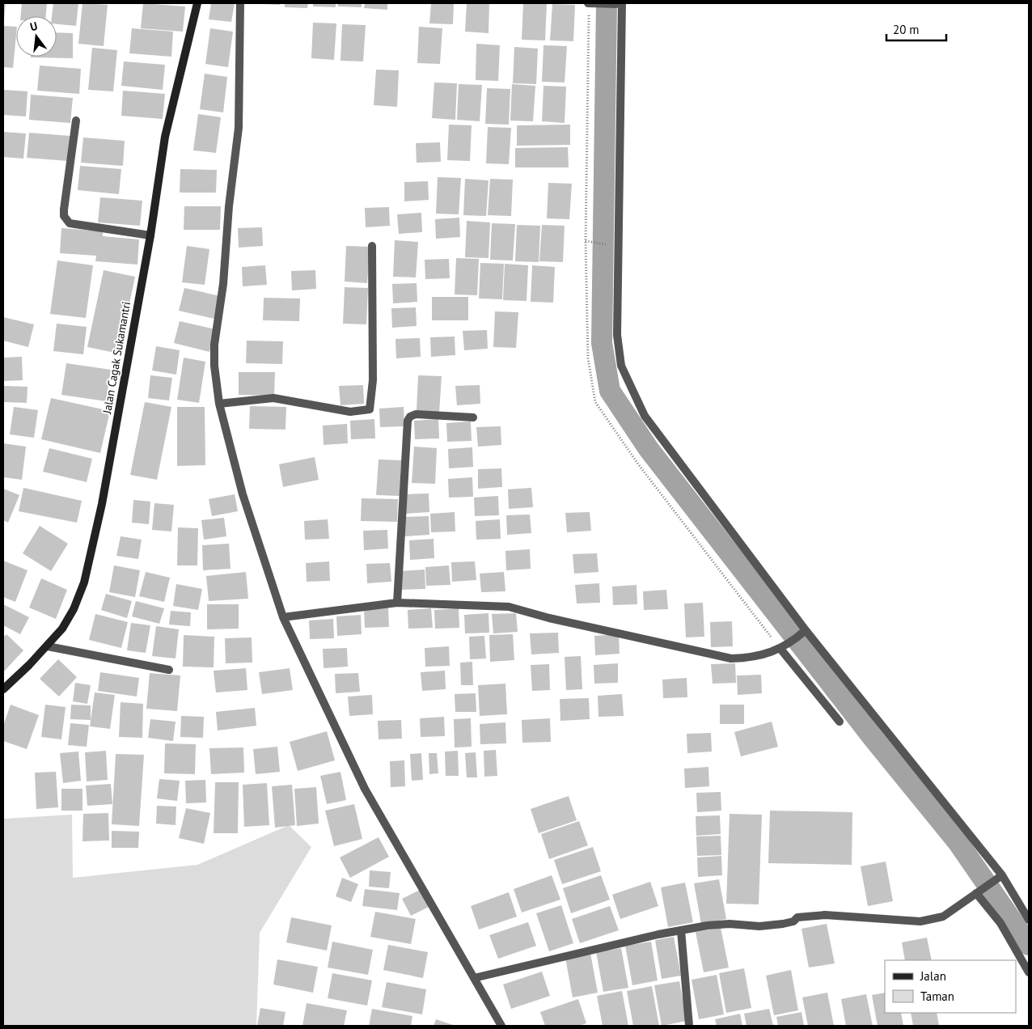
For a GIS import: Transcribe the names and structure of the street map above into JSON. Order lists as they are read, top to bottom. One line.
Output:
{"streets":{"street":["Jalan Cagak Sukamantri"]},"legend":["Jalan","Taman"],"scale_bar":"20 m","north":"top"}
